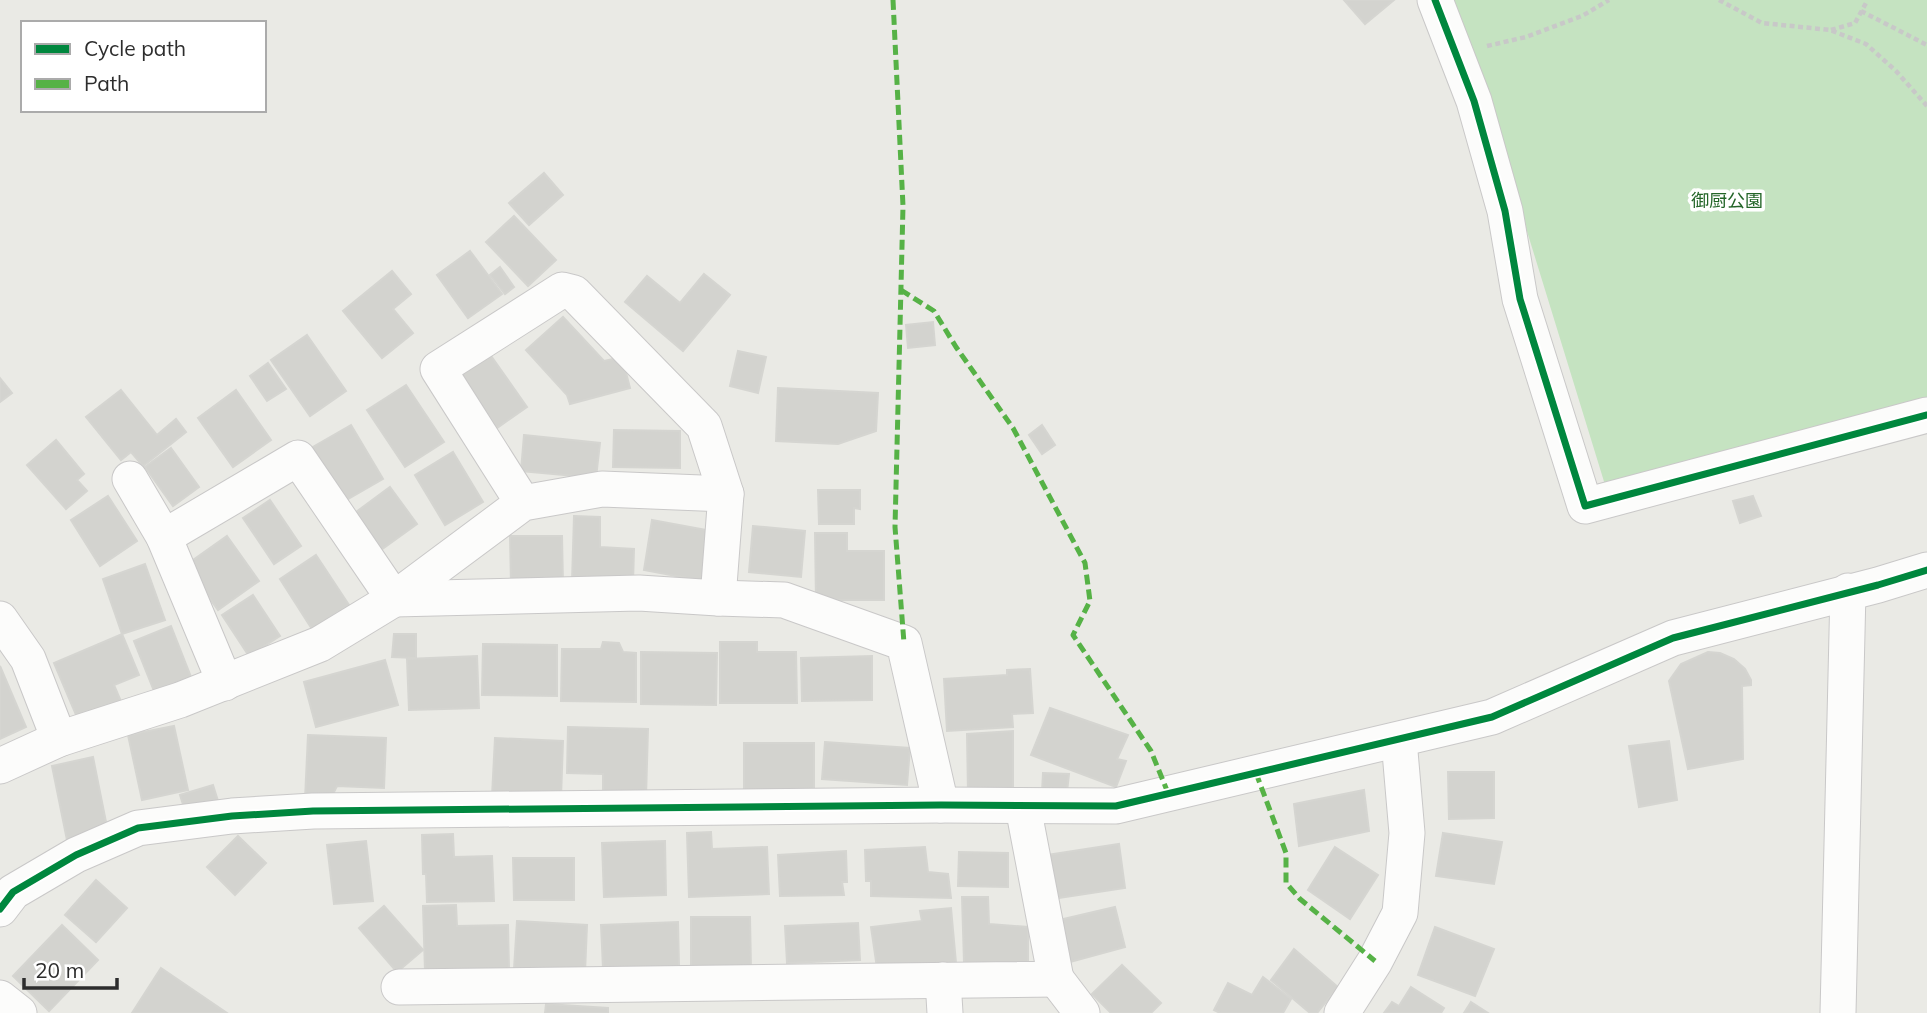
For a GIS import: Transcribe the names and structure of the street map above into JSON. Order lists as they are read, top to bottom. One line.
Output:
{"parks":["御厨公園"],"legend":["Cycle path","Path"],"scale_bar":"20 m"}
